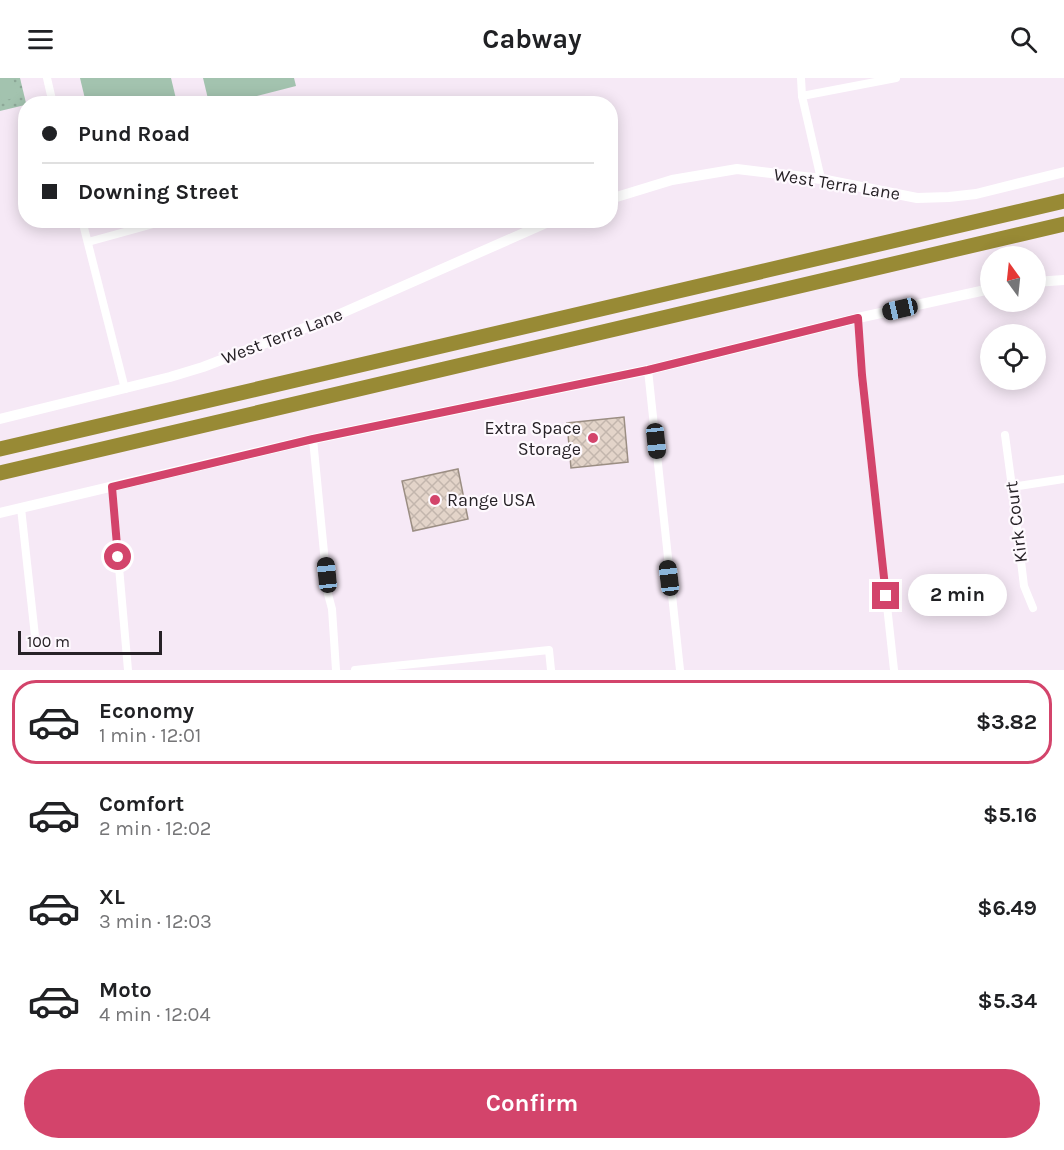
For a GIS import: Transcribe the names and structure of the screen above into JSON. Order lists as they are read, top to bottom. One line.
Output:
{"streets":{"street":["West Terra Lane","Kirk Court"]},"places":["Extra Space Storage","Range USA"],"scale_bar":"100 m","north":"top","page":{"header":"Cabway","banner":["Pund Road","Downing Street"],"bubble":"2 min","scale":"100 m","list":[{"name":"Economy","note":"1 min · 12:01","value":"$3.82"},{"name":"Comfort","note":"2 min · 12:02","value":"$5.16"},{"name":"XL","note":"3 min · 12:03","value":"$6.49"},{"name":"Moto","note":"4 min · 12:04","value":"$5.34"}],"buttons":"Confirm"}}
